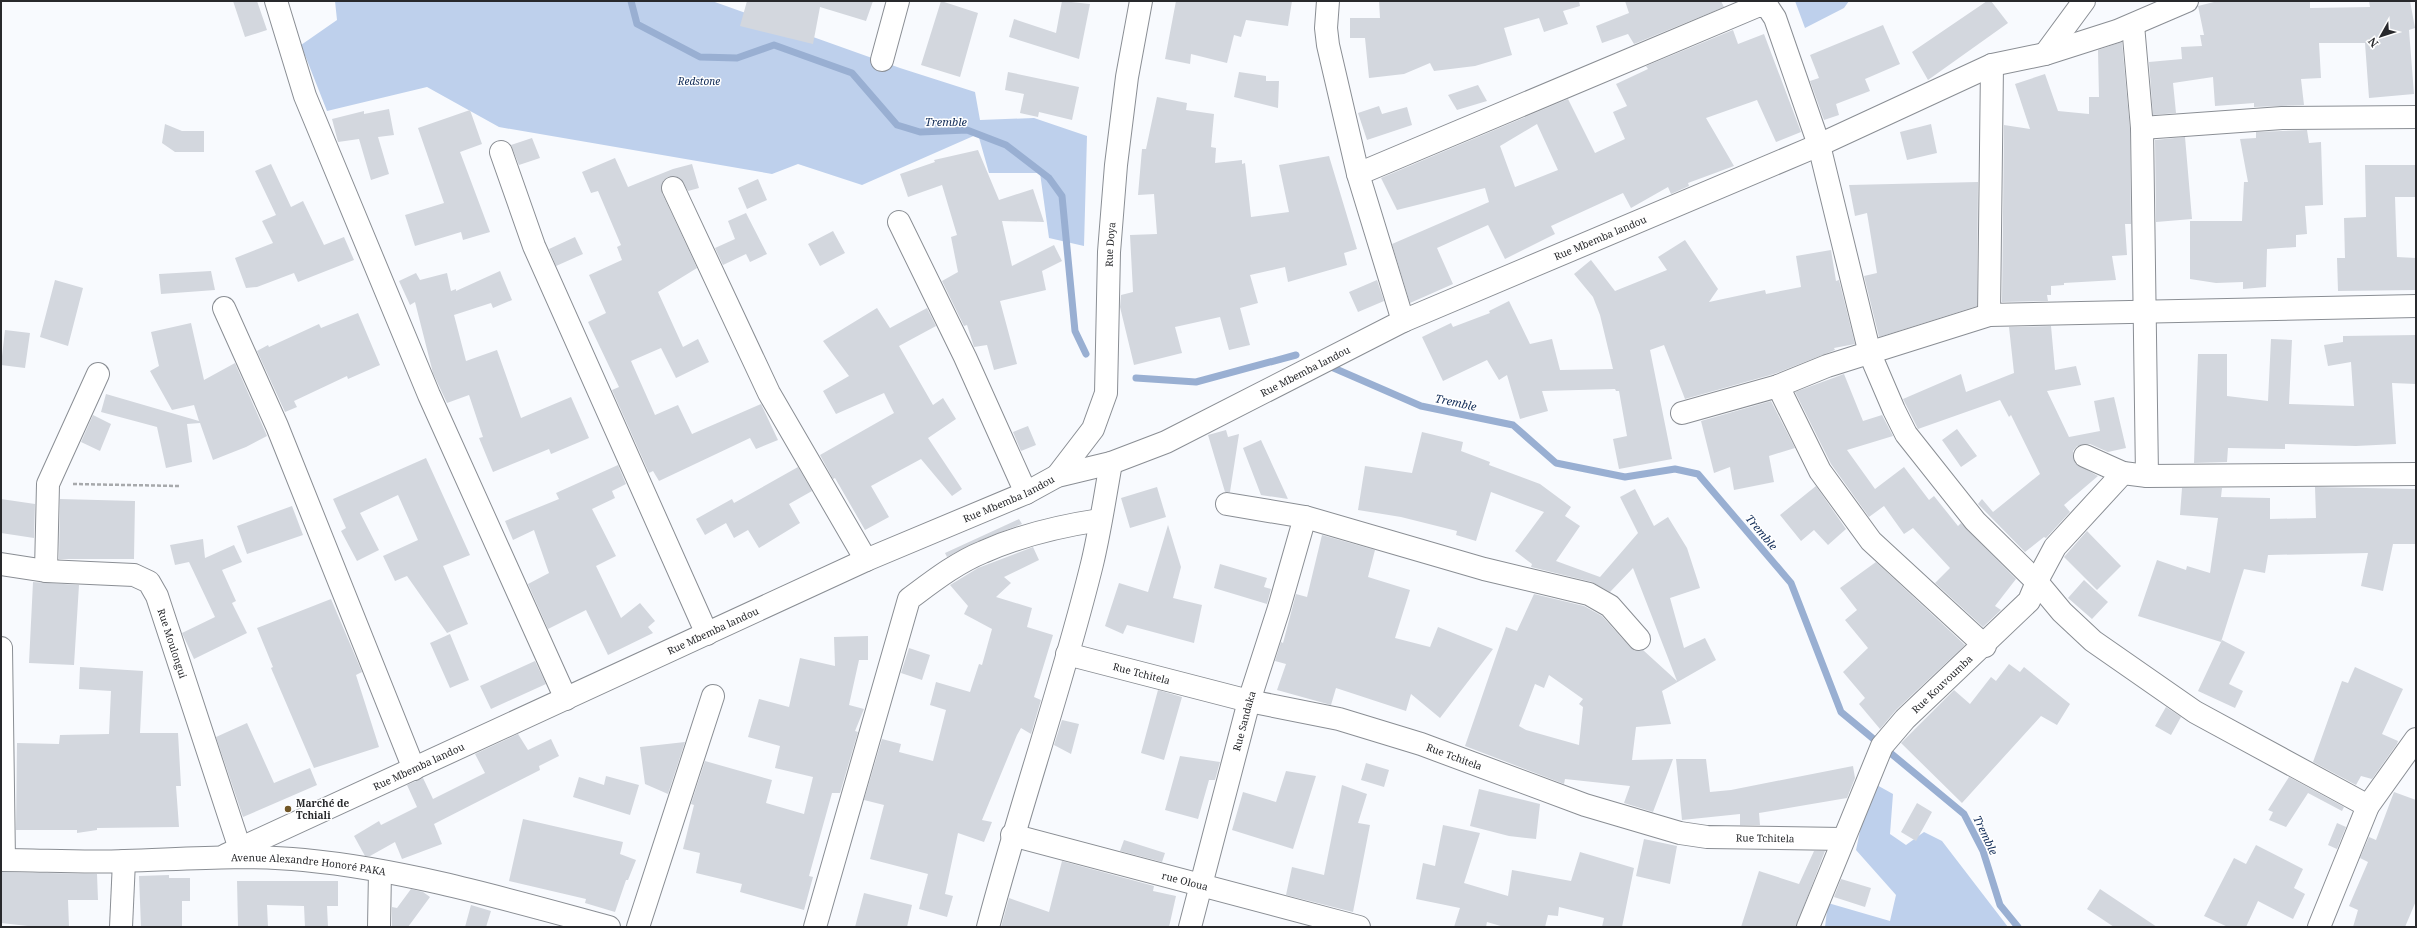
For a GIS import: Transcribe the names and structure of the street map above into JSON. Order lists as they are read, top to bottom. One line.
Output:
{"streets":{"street":["Rue Mbemba landou","Rue Doya","Rue Moulongui","Rue Tchitela","Rue Kouvoumba","Rue Sandaka","Avenue Alexandre Honoré PAKA","rue Oloua"]},"crossings":[["Rue Mbemba landou","Rue Doya"],["Rue Mbemba landou","Rue Moulongui"],["Rue Mbemba landou","Avenue Alexandre Honoré PAKA"],["Rue Moulongui","Avenue Alexandre Honoré PAKA"],["Rue Tchitela","Rue Kouvoumba"],["Rue Tchitela","Rue Sandaka"],["Rue Sandaka","rue Oloua"]],"water":["Tremble"],"parks":["Redstone"],"places":["Marché de Tchiali"],"north":"bottom left"}
